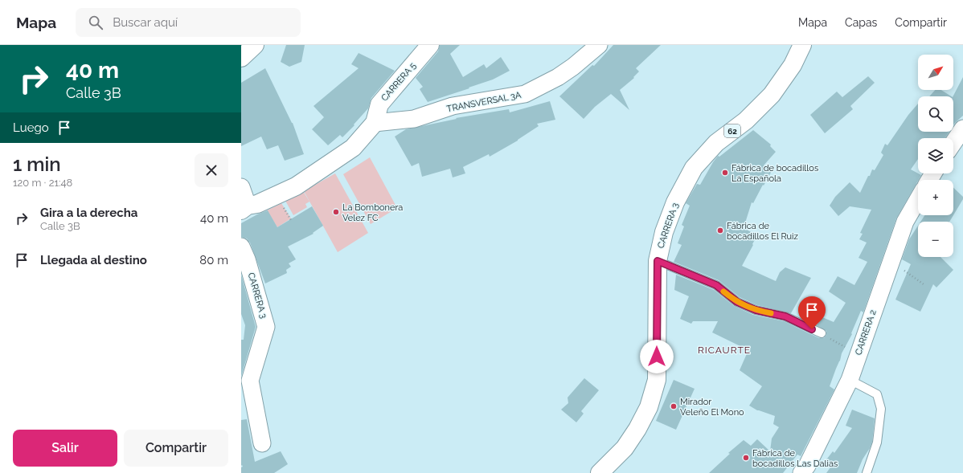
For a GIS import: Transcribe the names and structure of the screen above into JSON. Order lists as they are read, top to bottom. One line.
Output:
{"streets":{"main road":["CARRERA 5","62","CARRERA 3"],"street":["TRANSVERSAL 3A","CARRERA 2"]},"crossings":[["CARRERA 5","TRANSVERSAL 3A"]],"districts":["RICAURTE"],"places":["Fábrica de bocadillos La Española","La Bombonera Velez FC","Fábrica de bocadillos El Ruiz","Mirador Veleño El Mono","Fábrica de bocadillos Las Dalias"],"north":"top right","page":{"header":"Mapa","search":"Buscar aquí","nav":["Mapa","Capas","Compartir"],"turn":["40 m","Calle 3B"],"map_buttons":["+","−"],"then":"Luego","heading":["1 min","120 m · 21:48"],"list":[{"name":"Gira a la derecha","note":"Calle 3B","value":"40 m"},{"name":"Llegada al destino","value":"80 m"}],"buttons":["Salir","Compartir"]}}
